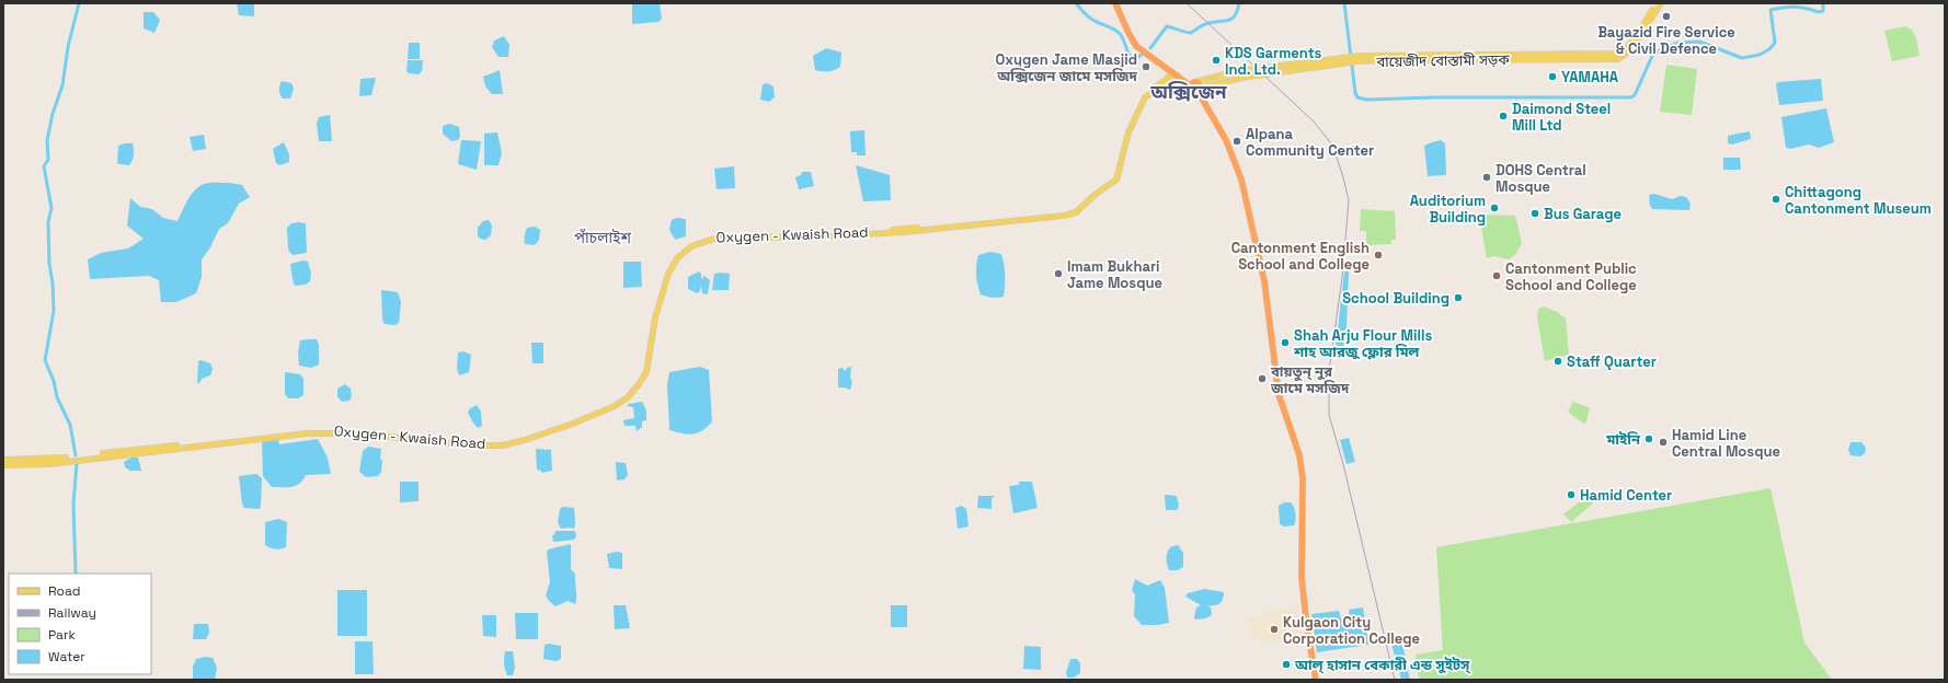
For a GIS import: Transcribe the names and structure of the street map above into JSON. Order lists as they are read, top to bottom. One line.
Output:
{"streets":{"main road":["বায়েজীদ বোস্তামী সড়ক","Oxygen - Kwaish Road"]},"districts":["অক্সিজেন","পাঁচলাইশ"],"places":["Bayazid Fire Service & Civil Defence","KDS Garments Ind. Ltd.","Oxygen Jame Masjid অক্সিজেন জামে মসজিদ","YAMAHA","Daimond Steel Mill Ltd","Alpana Community Center","DOHS Central Mosque","Chittagong Cantonment Museum","Auditorium Building","Bus Garage","Cantonment English School and College","Imam Bukhari Jame Mosque","Cantonment Public School and College","School Building","Shah Arju Flour Mills শাহ আরজু ফ্লোর মিল","Staff Quarter","বায়তুন্ নুর জামে মসজিদ","মাইনি","Hamid Line Central Mosque","Hamid Center","Kulgaon City Corporation College","আল্ হাসান বেকারী এন্ড সুইটস্"],"legend":["Road","Railway","Park","Water"]}
